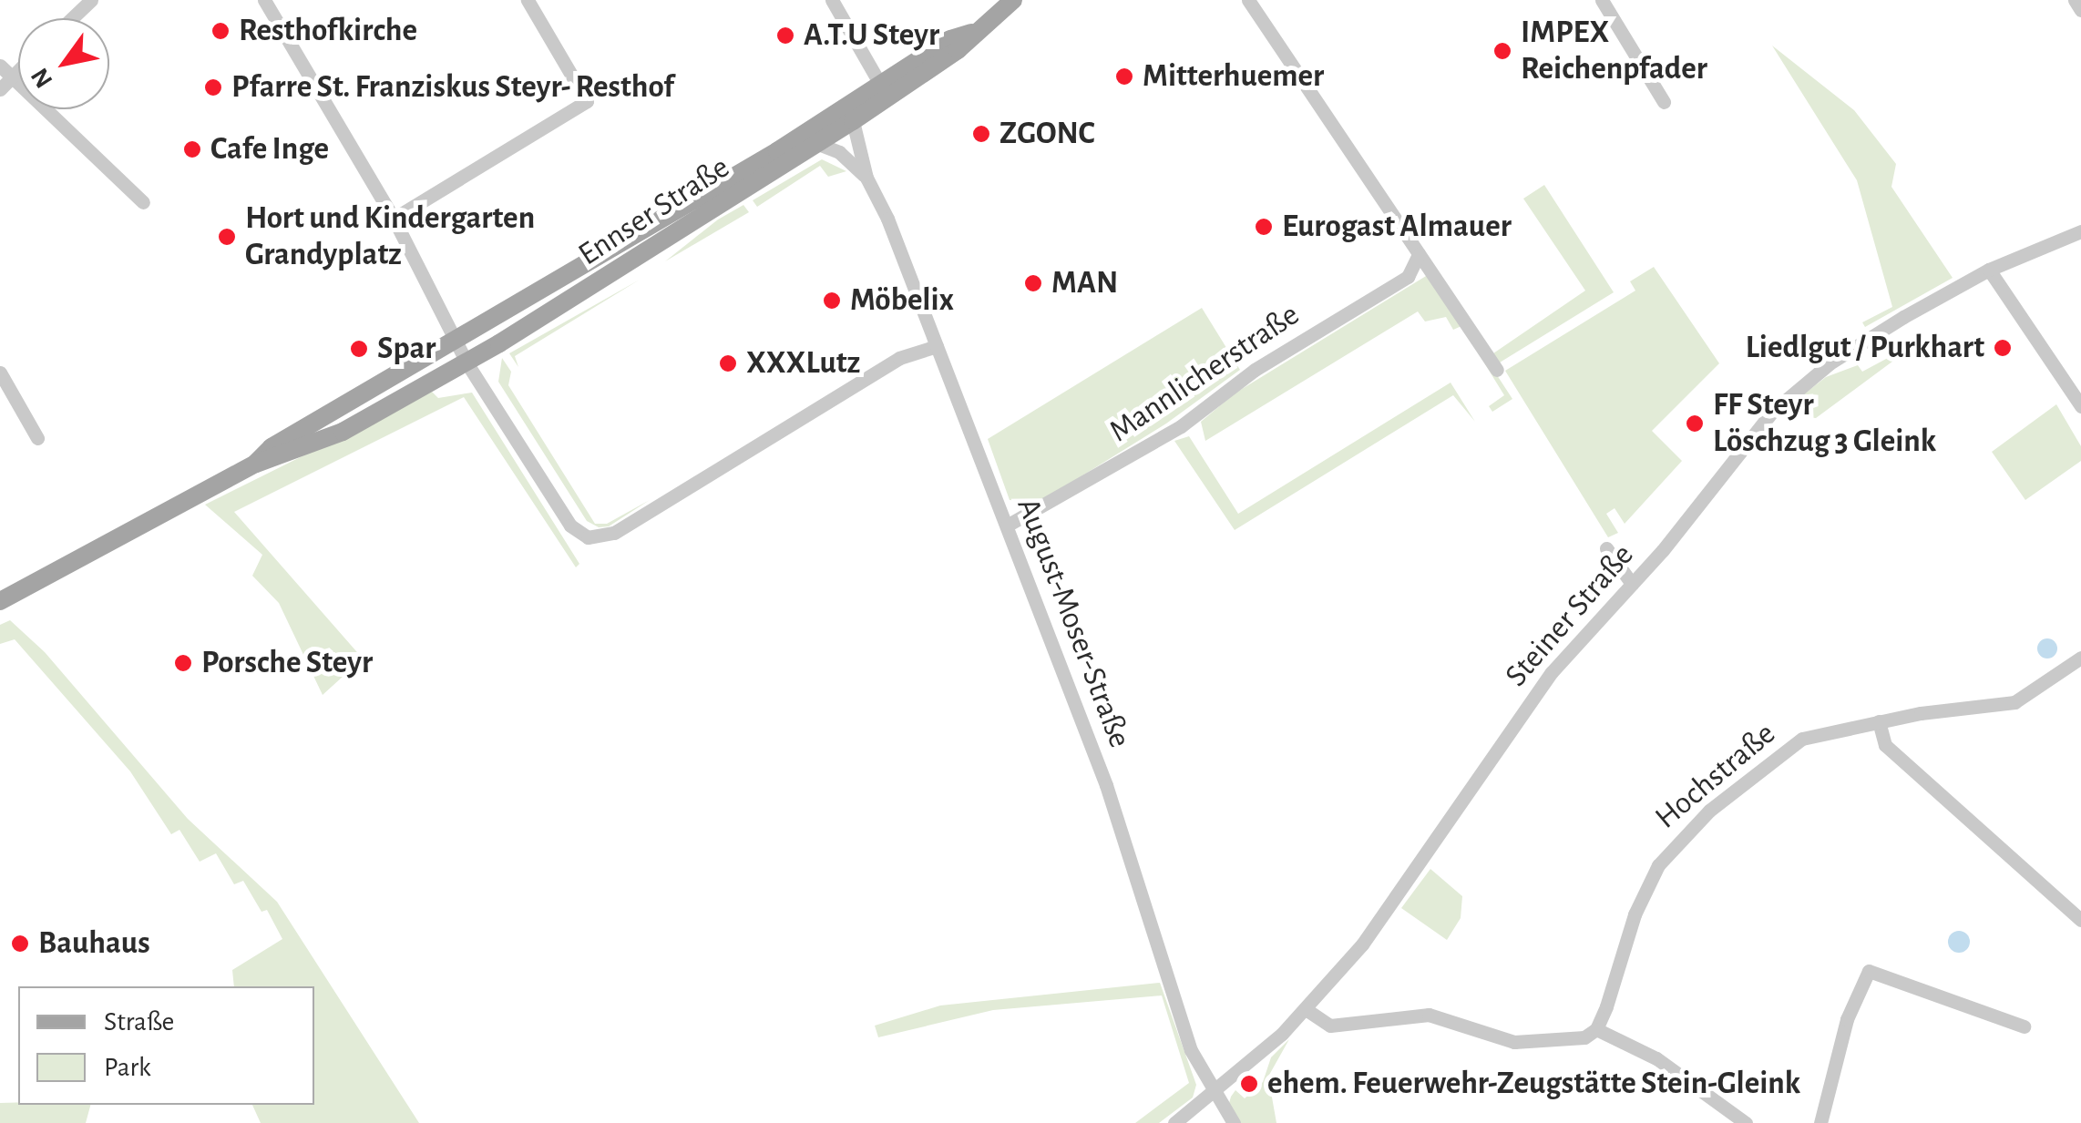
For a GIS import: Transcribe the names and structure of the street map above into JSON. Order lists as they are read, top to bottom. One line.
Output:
{"streets":{"main road":["Ennser Straße"],"street":["Mannlicherstraße","Steiner Straße","August-Moser-Straße","Hochstraße"]},"crossings":[["Ennser Straße","August-Moser-Straße"],["Mannlicherstraße","August-Moser-Straße"],["Steiner Straße","August-Moser-Straße"]],"places":["Resthofkirche","A.T.U Steyr","IMPEX Reichenpfader","Mitterhuemer","Pfarre St. Franziskus Steyr- Resthof","ZGONC","Cafe Inge","Eurogast Almauer","Hort und Kindergarten Grandyplatz","MAN","Möbelix","Liedlgut / Purkhart","Spar","XXXLutz","FF Steyr Löschzug 3 Gleink","Porsche Steyr","Bauhaus","ehem. Feuerwehr-Zeugstätte Stein-Gleink"],"legend":["Straße","Park"],"north":"bottom left"}
